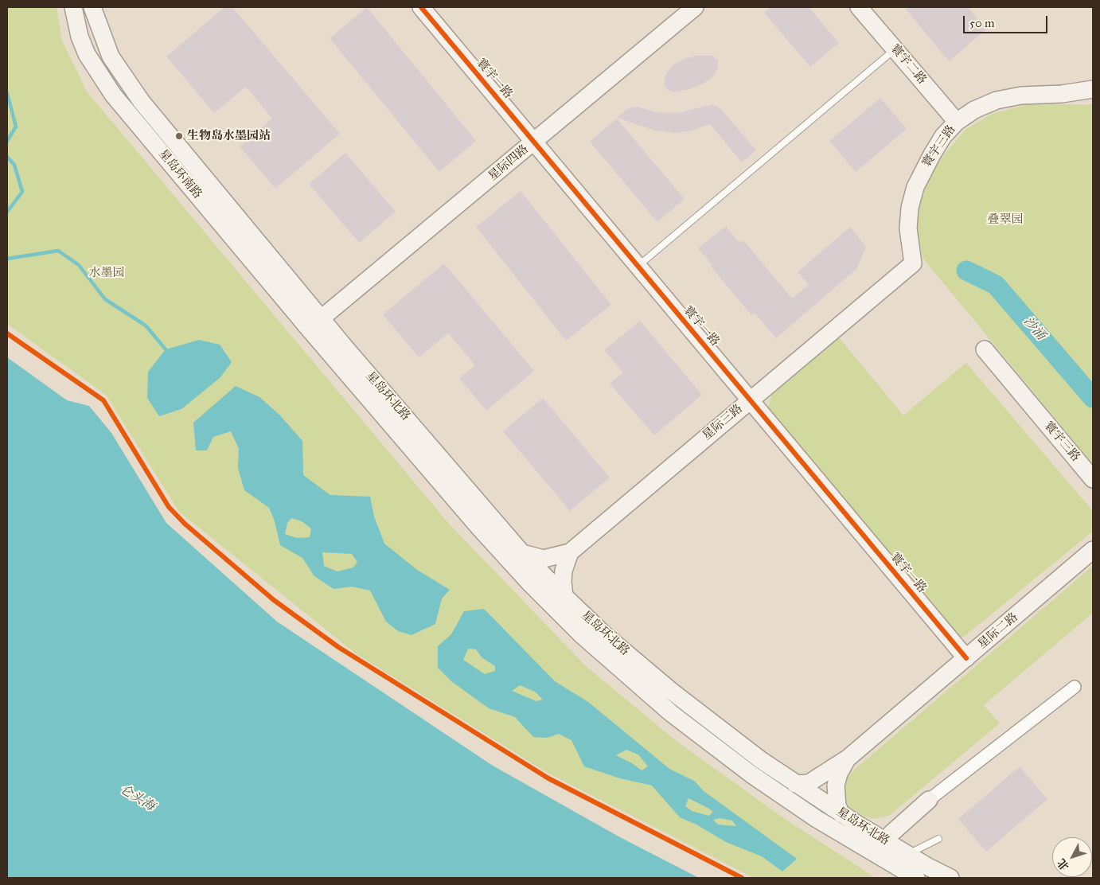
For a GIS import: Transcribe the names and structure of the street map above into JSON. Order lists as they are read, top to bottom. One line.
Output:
{"streets":{"street":["寰宇二路","寰宇一路","寰宇三路","星际四路","星岛环南路","星岛环北路","星际三路","星际二路"]},"crossings":[["寰宇二路","寰宇三路"],["寰宇一路","星际四路"],["寰宇一路","星际三路"],["寰宇一路","星际二路"],["寰宇三路","星际三路"],["星际四路","星岛环南路"],["星际四路","星岛环北路"],["星岛环南路","星岛环北路"],["星岛环北路","星际三路"],["星岛环北路","星际二路"]],"water":["沙涌","仑头海"],"parks":["叠翠园","水墨园"],"places":["生物岛水墨园站"],"scale_bar":"50 m","north":"bottom left"}
